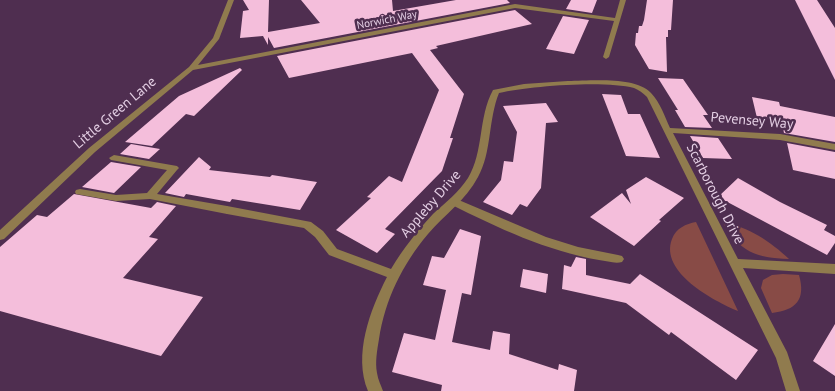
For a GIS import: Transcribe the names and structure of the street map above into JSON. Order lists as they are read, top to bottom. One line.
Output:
{"streets":{"street":["Norwich Way","Little Green Lane","Pevensey Way","Scarborough Drive","Appleby Drive"]},"crossings":[["Norwich Way","Little Green Lane"],["Pevensey Way","Scarborough Drive"],["Scarborough Drive","Appleby Drive"]]}
